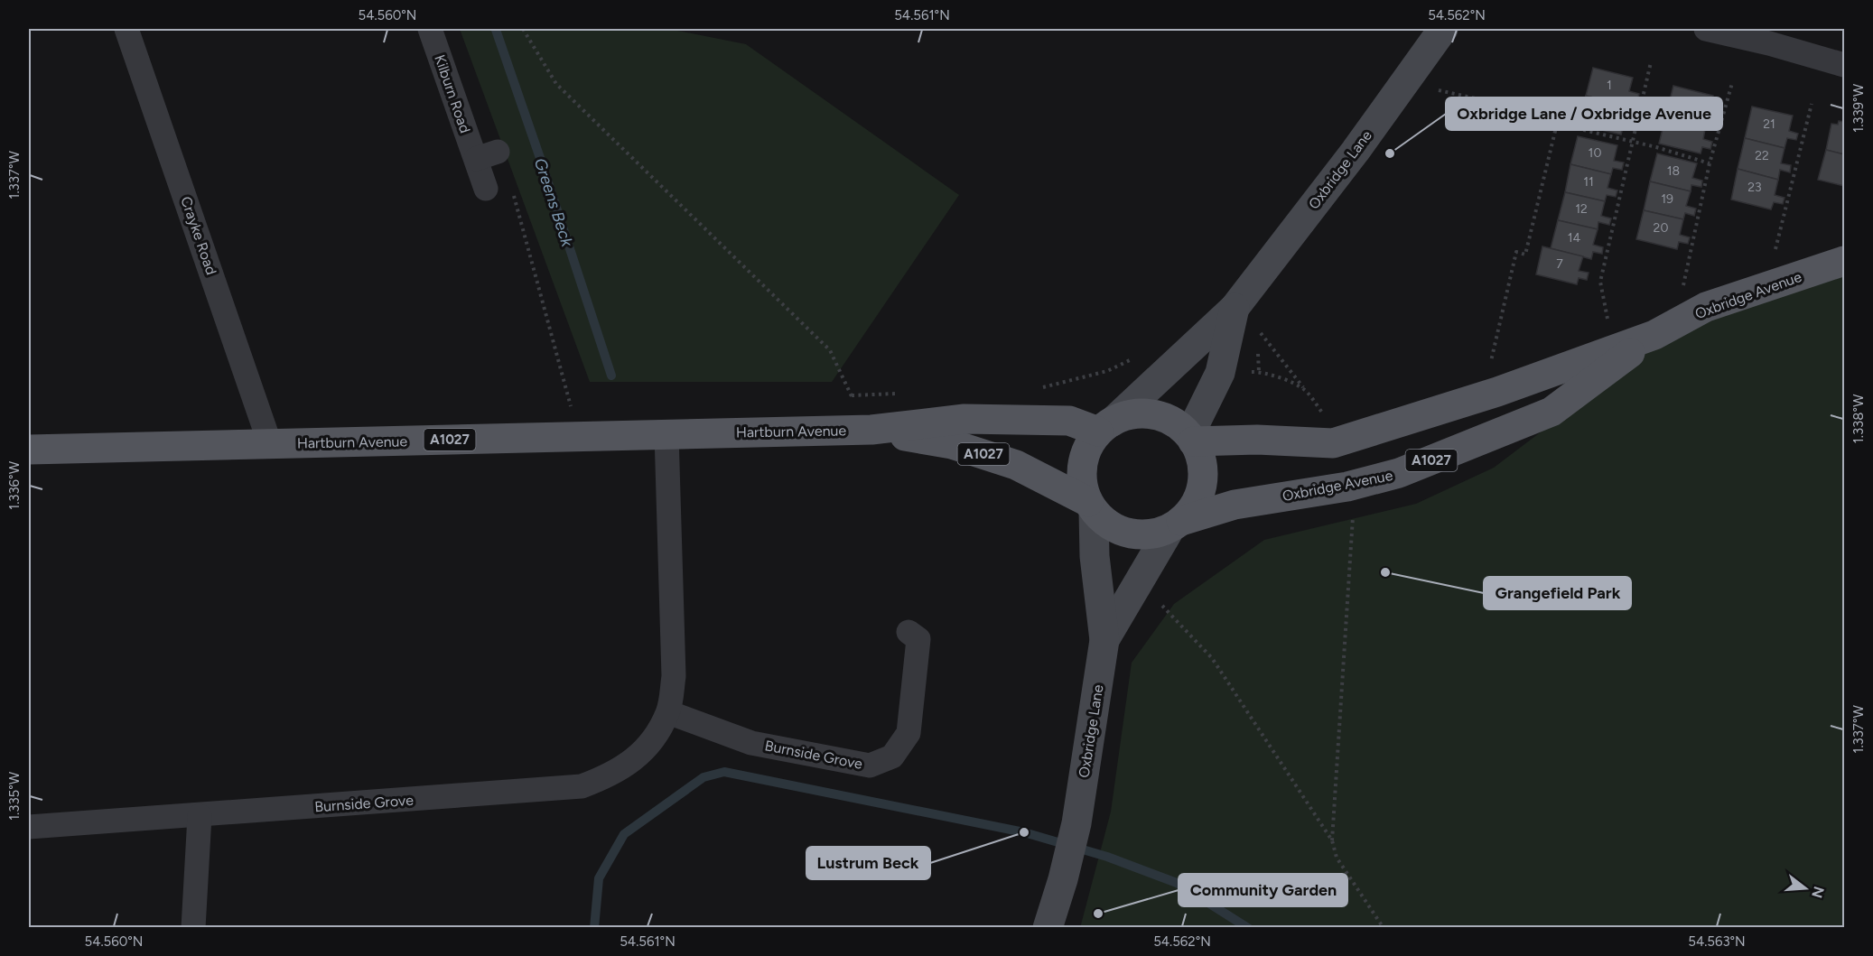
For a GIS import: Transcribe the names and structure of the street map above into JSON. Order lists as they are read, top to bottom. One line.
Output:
{"streets":{"main road":["Oxbridge Avenue","Hartburn Avenue","A1027"],"street":["Kilburn Road","Oxbridge Lane","Crayke Road","Burnside Grove"]},"crossings":[["Oxbridge Lane","Oxbridge Avenue"],["Oxbridge Lane","Hartburn Avenue"],["Oxbridge Lane","A1027"],["Crayke Road","Hartburn Avenue"],["Oxbridge Avenue","Hartburn Avenue"],["Oxbridge Avenue","A1027"],["Hartburn Avenue","A1027"],["Hartburn Avenue","Burnside Grove"]],"water":["Greens Beck"],"places":["Oxbridge Lane / Oxbridge Avenue","Grangefield Park","Lustrum Beck","Community Garden"],"house_numbers":["1","21","10","22","18","11","23","19","12","20","14","7"],"north":"right","coordinates":["54.560°N","54.561°N","54.562°N","1.339°W","1.337°W","1.338°W","1.336°W","1.335°W","54.563°N"]}
